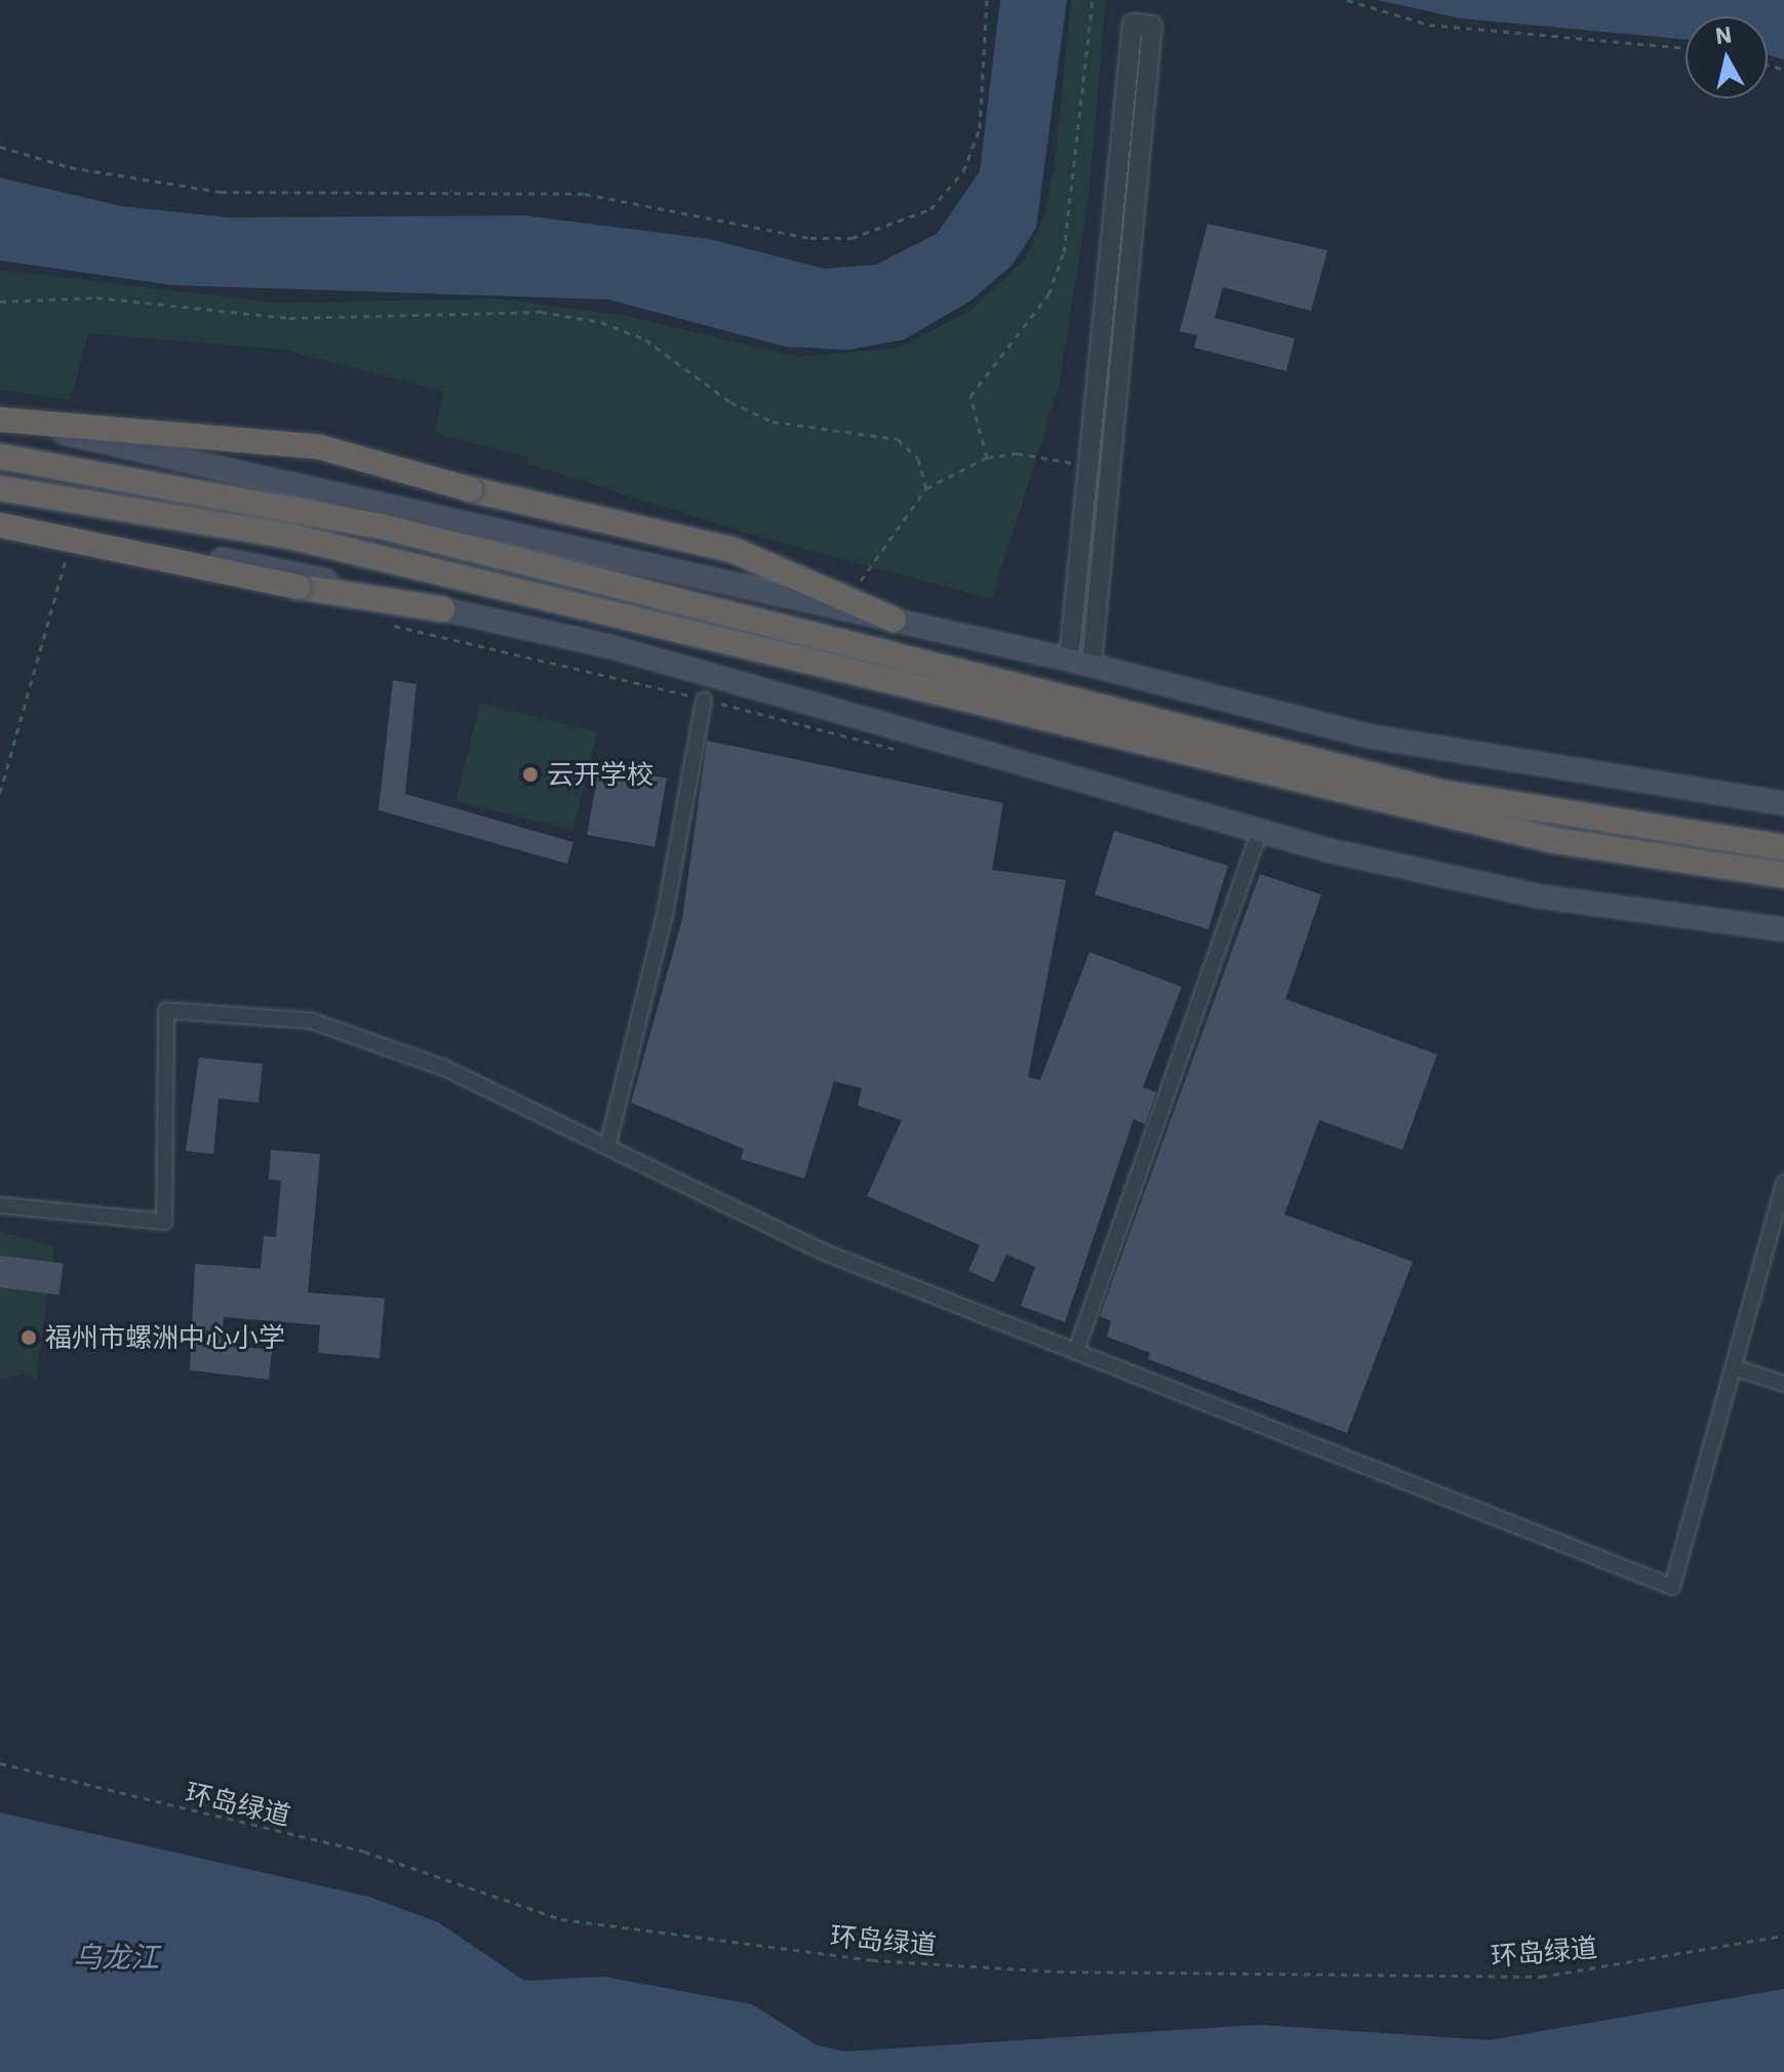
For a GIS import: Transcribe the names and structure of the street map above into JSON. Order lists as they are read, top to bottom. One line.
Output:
{"streets":{"path":["环岛绿道"]},"water":["乌龙江"],"places":["云开学校","福州市螺洲中心小学"],"north":"top"}
